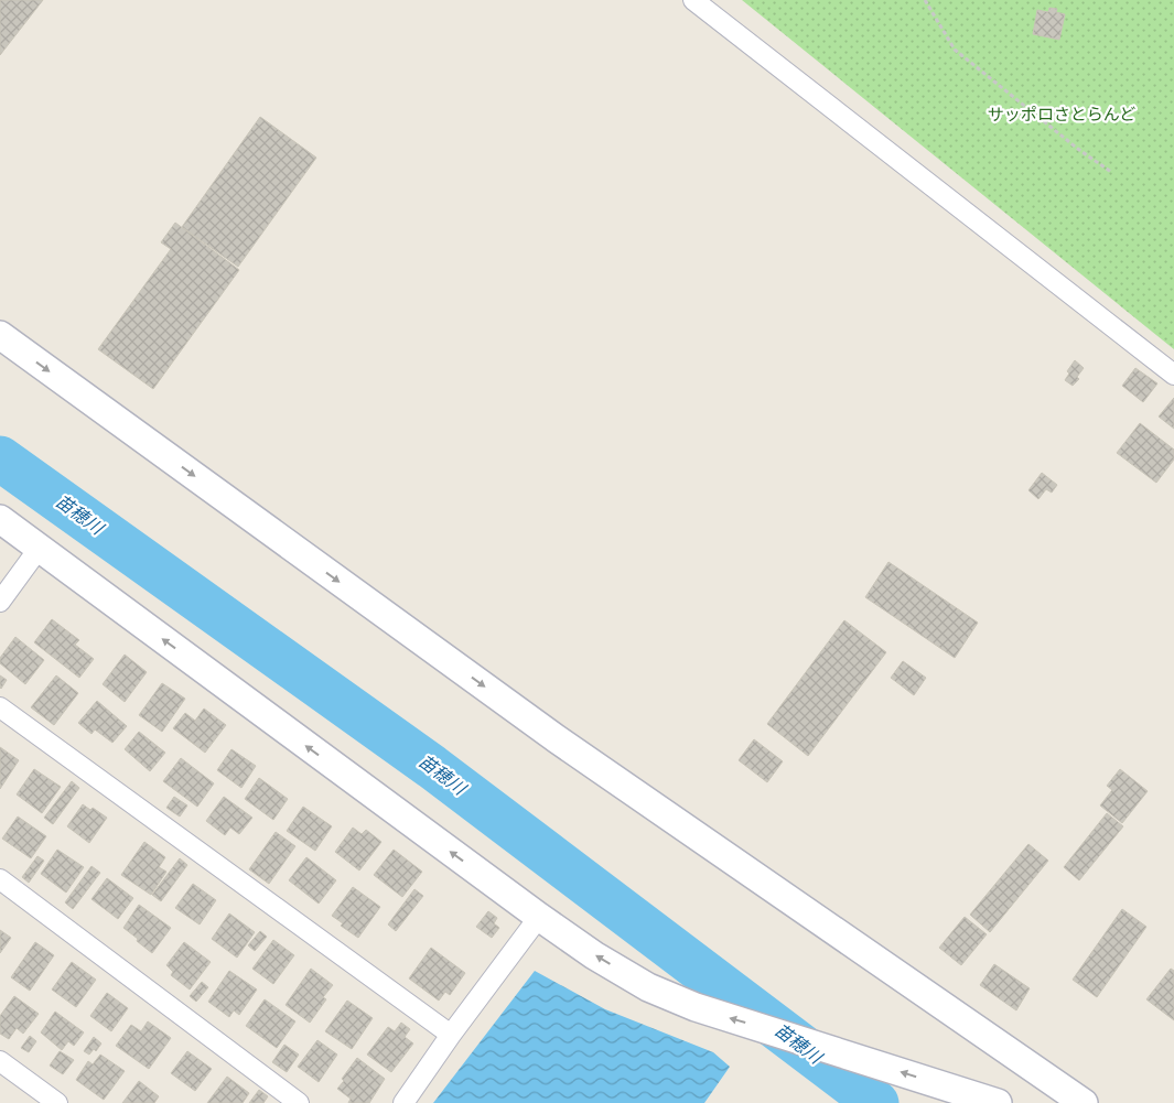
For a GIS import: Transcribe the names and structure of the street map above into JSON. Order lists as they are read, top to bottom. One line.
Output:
{"water":["苗穂川"],"parks":["サッポロさとらんど"]}
